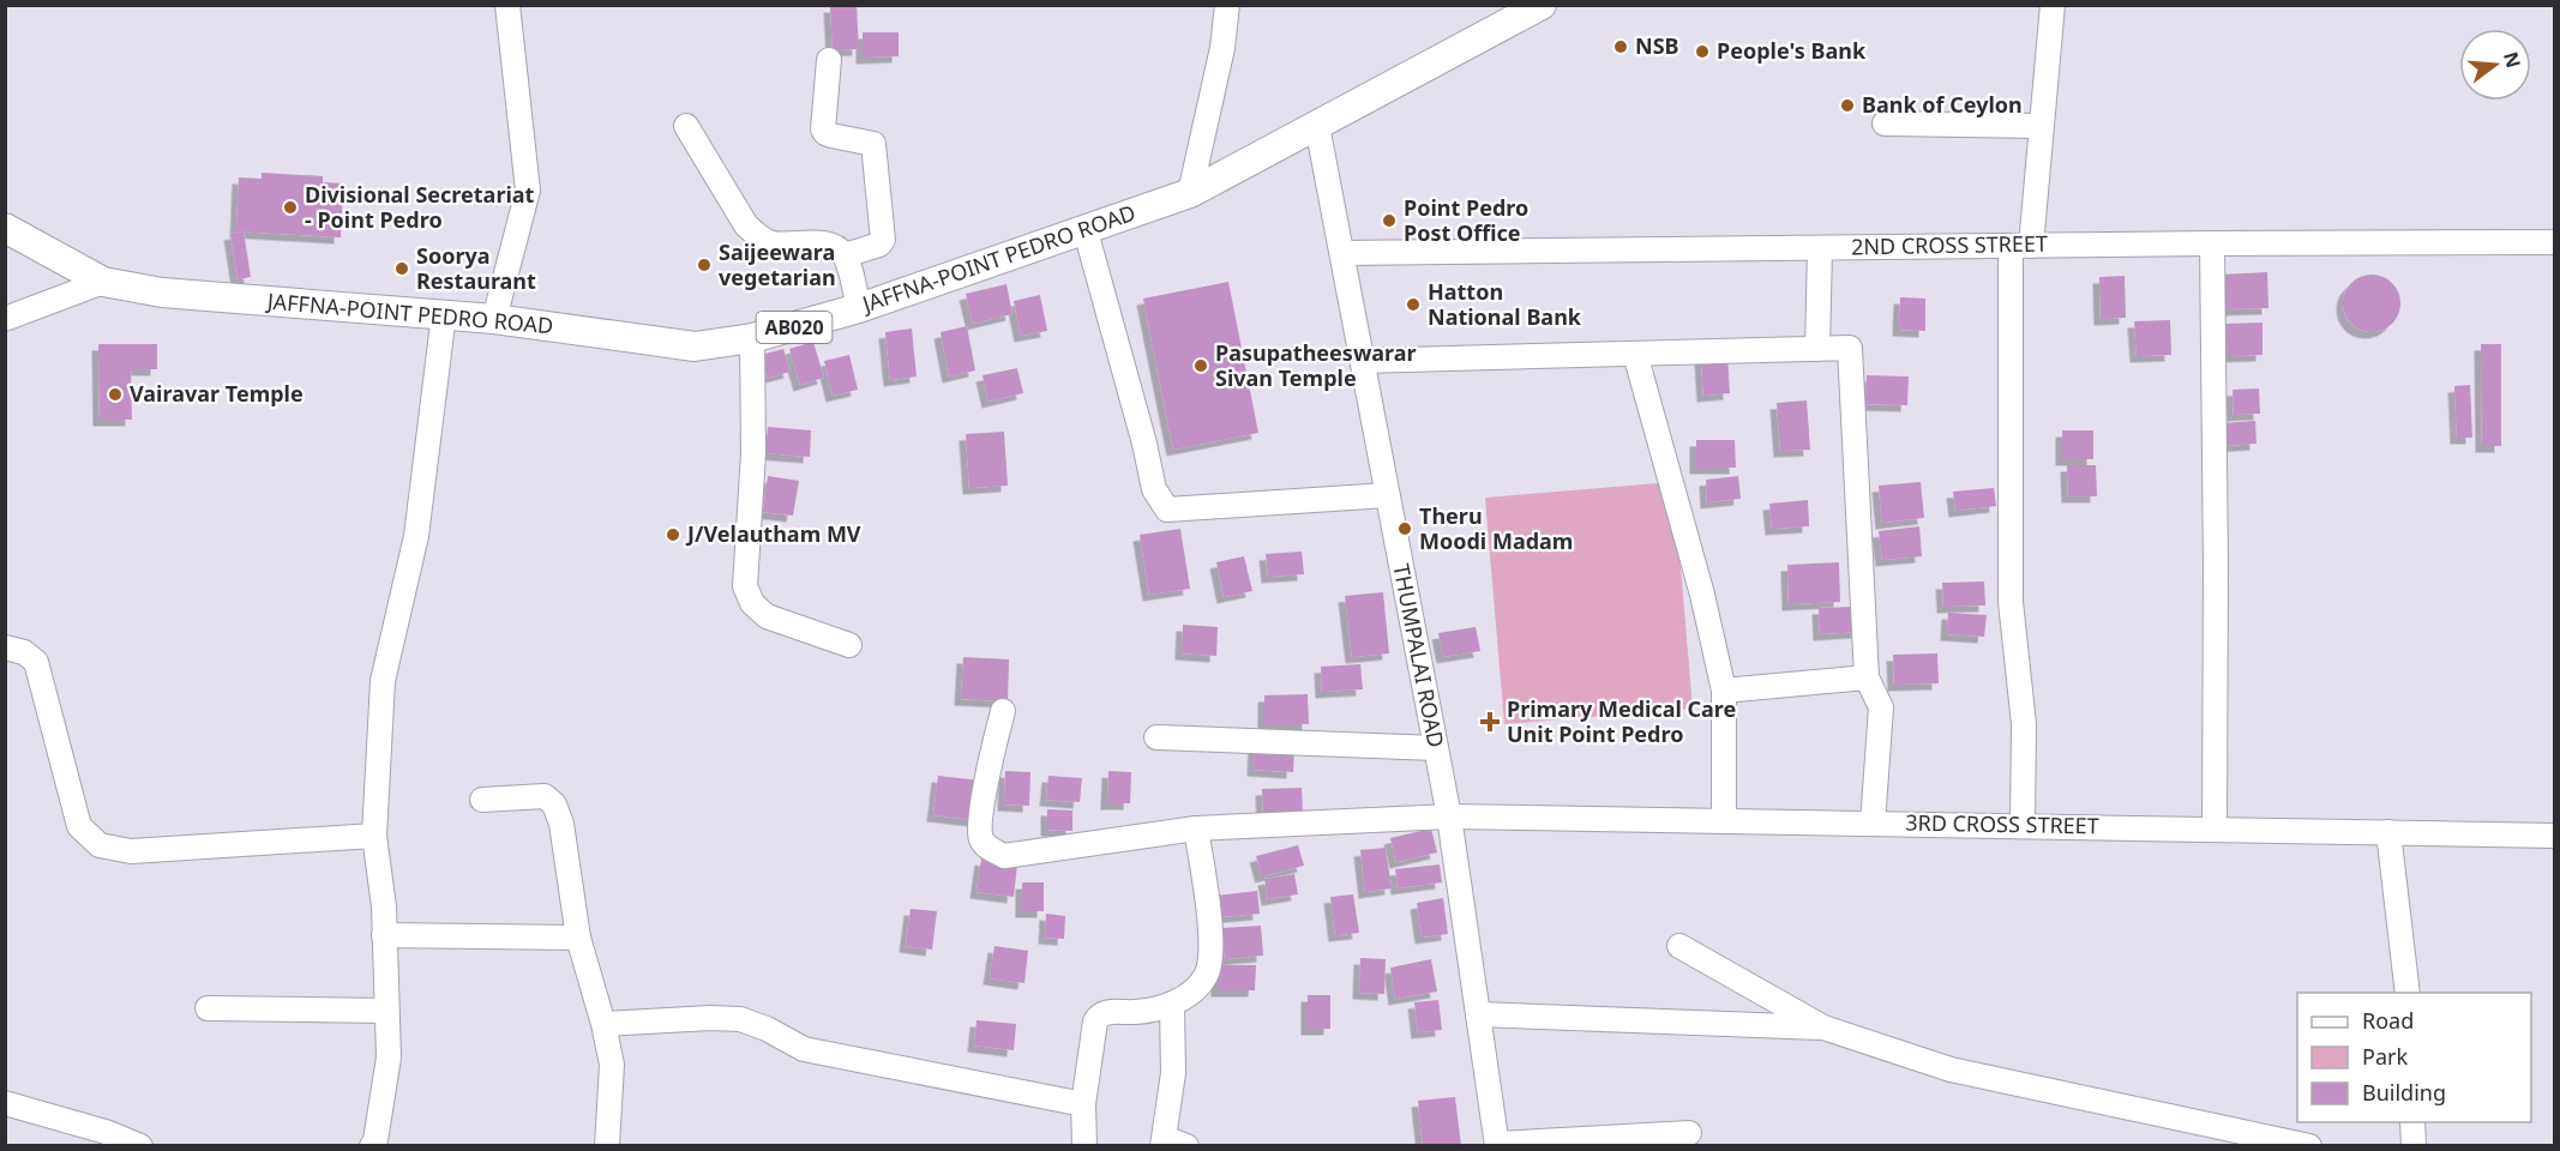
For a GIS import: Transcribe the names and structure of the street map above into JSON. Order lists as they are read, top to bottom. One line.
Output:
{"streets":{"main road":["JAFFNA-POINT PEDRO ROAD","AB020"],"street":["2ND CROSS STREET","THUMPALAI ROAD","3RD CROSS STREET"]},"crossings":[["2ND CROSS STREET","THUMPALAI ROAD"],["JAFFNA-POINT PEDRO ROAD","THUMPALAI ROAD"],["THUMPALAI ROAD","3RD CROSS STREET"]],"places":{"other":["NSB","People's Bank","Bank of Ceylon","Divisional Secretariat - Point Pedro","Point Pedro Post Office","Saijeewara vegetarian","Soorya Restaurant","Hatton National Bank","Pasupatheeswarar Sivan Temple","Vairavar Temple","Theru Moodi Madam","J/Velautham MV"],"health":["Primary Medical Care Unit Point Pedro"]},"legend":["Road","Park","Building"],"north":"right"}
